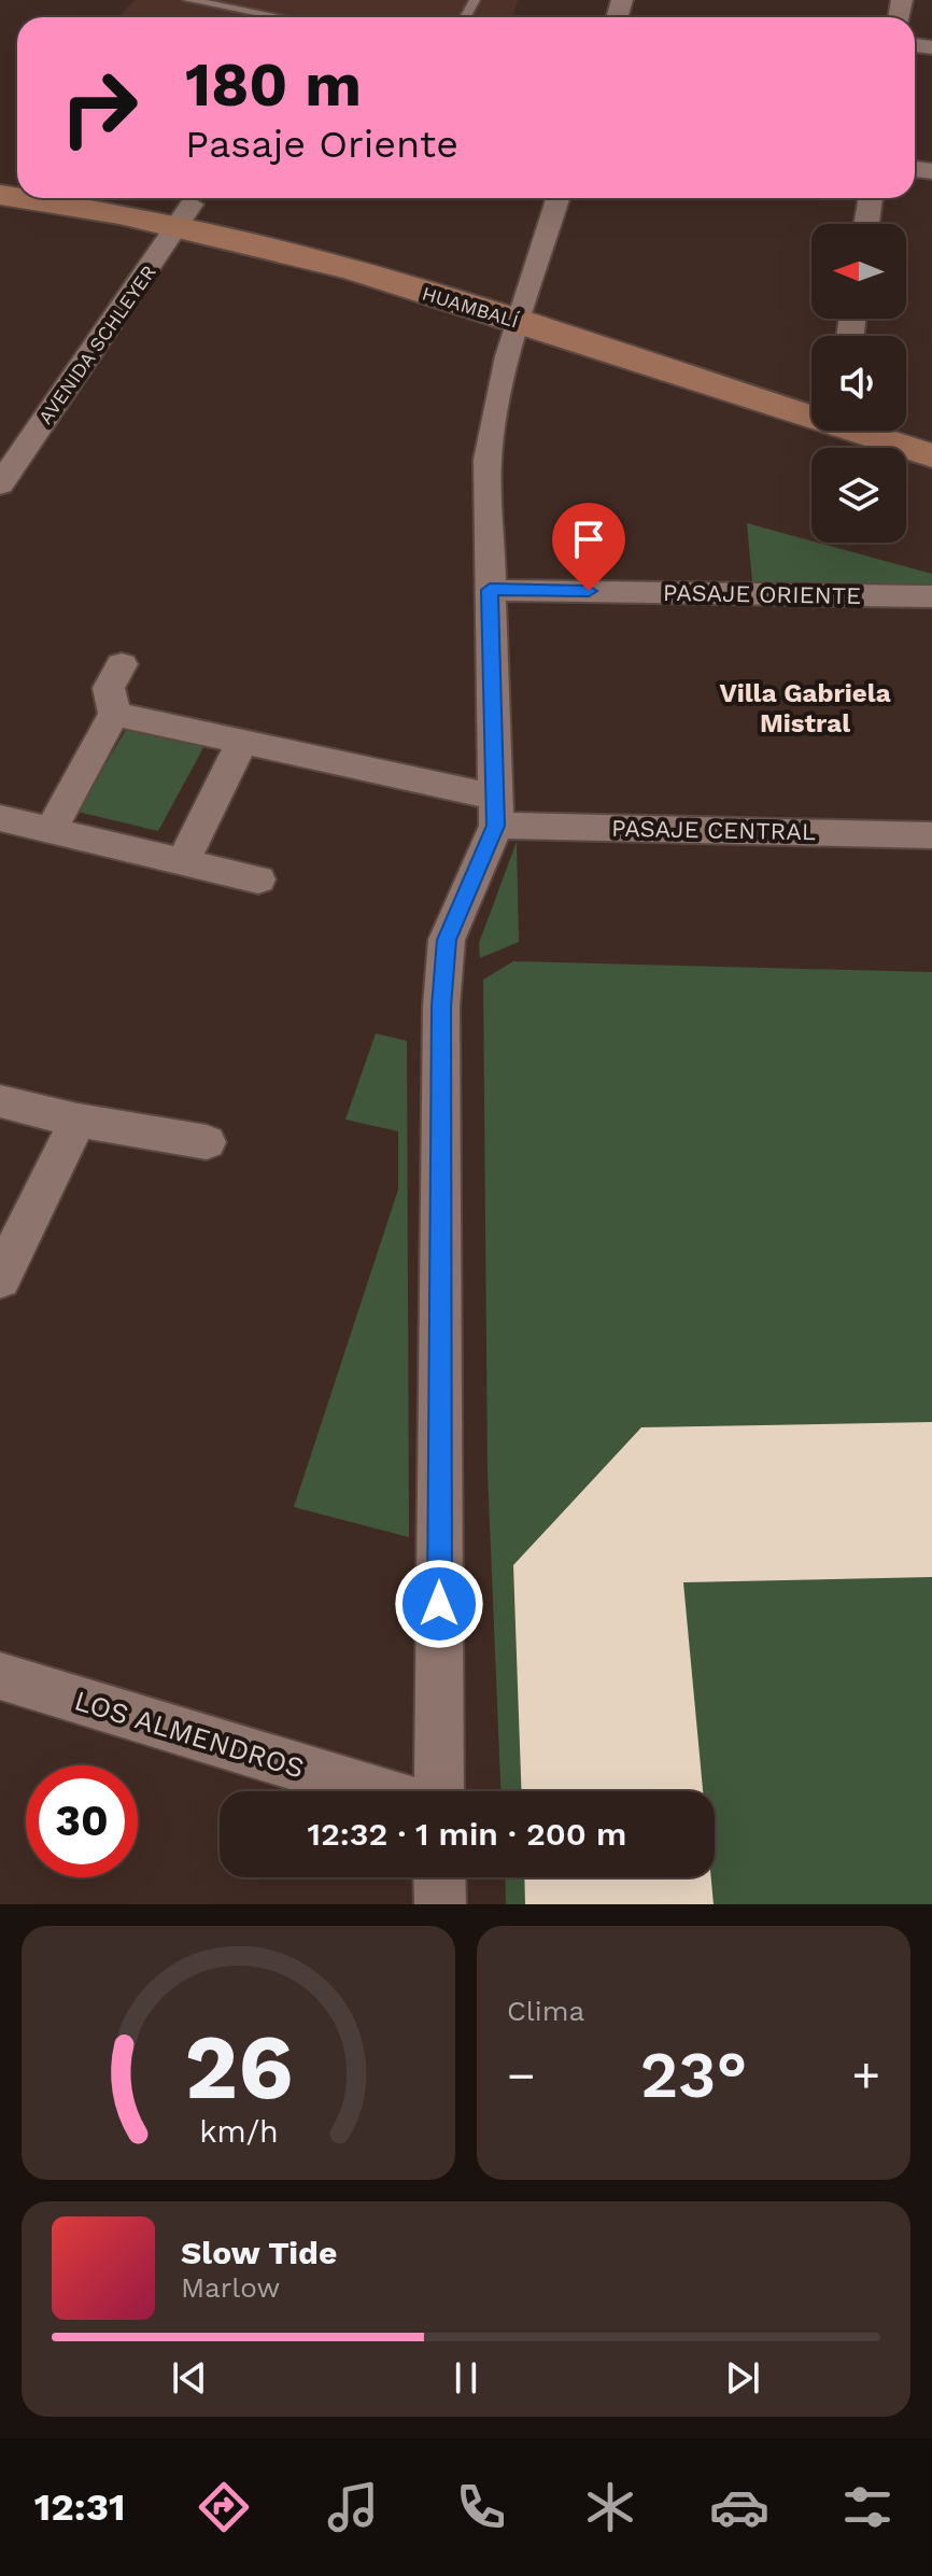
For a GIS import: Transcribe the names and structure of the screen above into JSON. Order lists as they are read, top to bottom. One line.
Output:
{"streets":{"main road":["HUAMBALÍ"],"street":["AVENIDA SCHLEYER","PASAJE ORIENTE","PASAJE CENTRAL","LOS ALMENDROS"]},"crossings":[["HUAMBALÍ","AVENIDA SCHLEYER"]],"districts":["Villa Gabriela Mistral"],"north":"left","page":{"turn":["180 m","Pasaje Oriente"],"limit":"30","trip":"12:32 · 1 min · 200 m","tile":"Clima","heat":["−","23°","+"],"song":["Slow Tide","Marlow"],"tabs":"12:31","gauge":["26","km/h"]}}
